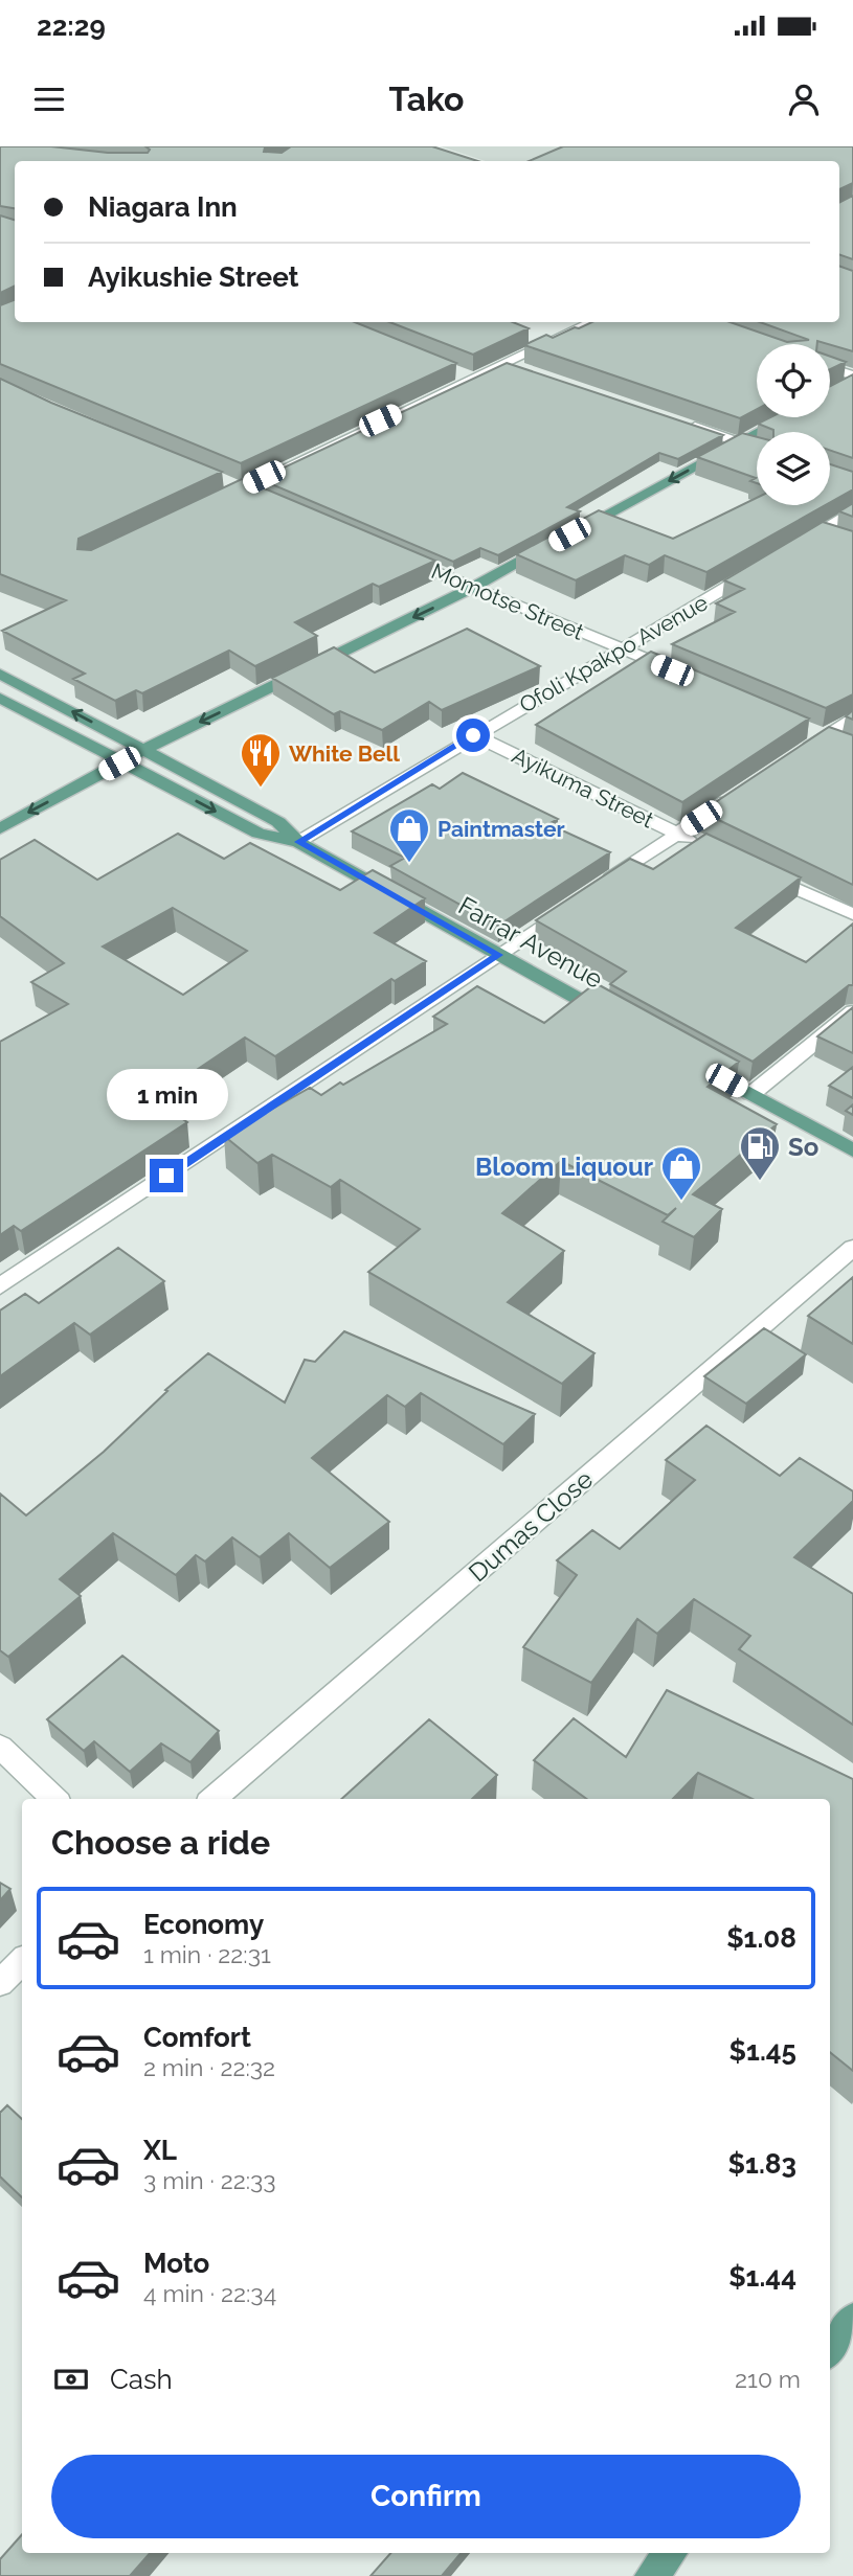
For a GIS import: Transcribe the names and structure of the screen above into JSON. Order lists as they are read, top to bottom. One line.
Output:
{"streets":{"main road":["Farrar Avenue"],"street":["Momotse Street","Ofoli Kpakpo Avenue","Ayikuma Street","Dumas Close"]},"crossings":[["Momotse Street","Ofoli Kpakpo Avenue"],["Ofoli Kpakpo Avenue","Ayikuma Street"],["Ofoli Kpakpo Avenue","Farrar Avenue"]],"places":{"restaurant":["White Bell"],"shop":["Paintmaster","Bloom Liquour"],"fuel station":["So"]},"page":{"status":"22:29","header":"Tako","banner":["Niagara Inn","Ayikushie Street"],"bubble":"1 min","heading":"Choose a ride","list":[{"name":"Economy","note":"1 min · 22:31","value":"$1.08"},{"name":"Comfort","note":"2 min · 22:32","value":"$1.45"},{"name":"XL","note":"3 min · 22:33","value":"$1.83"},{"name":"Moto","note":"4 min · 22:34","value":"$1.44"}],"pay":["Cash","210 m"],"buttons":"Confirm"}}
